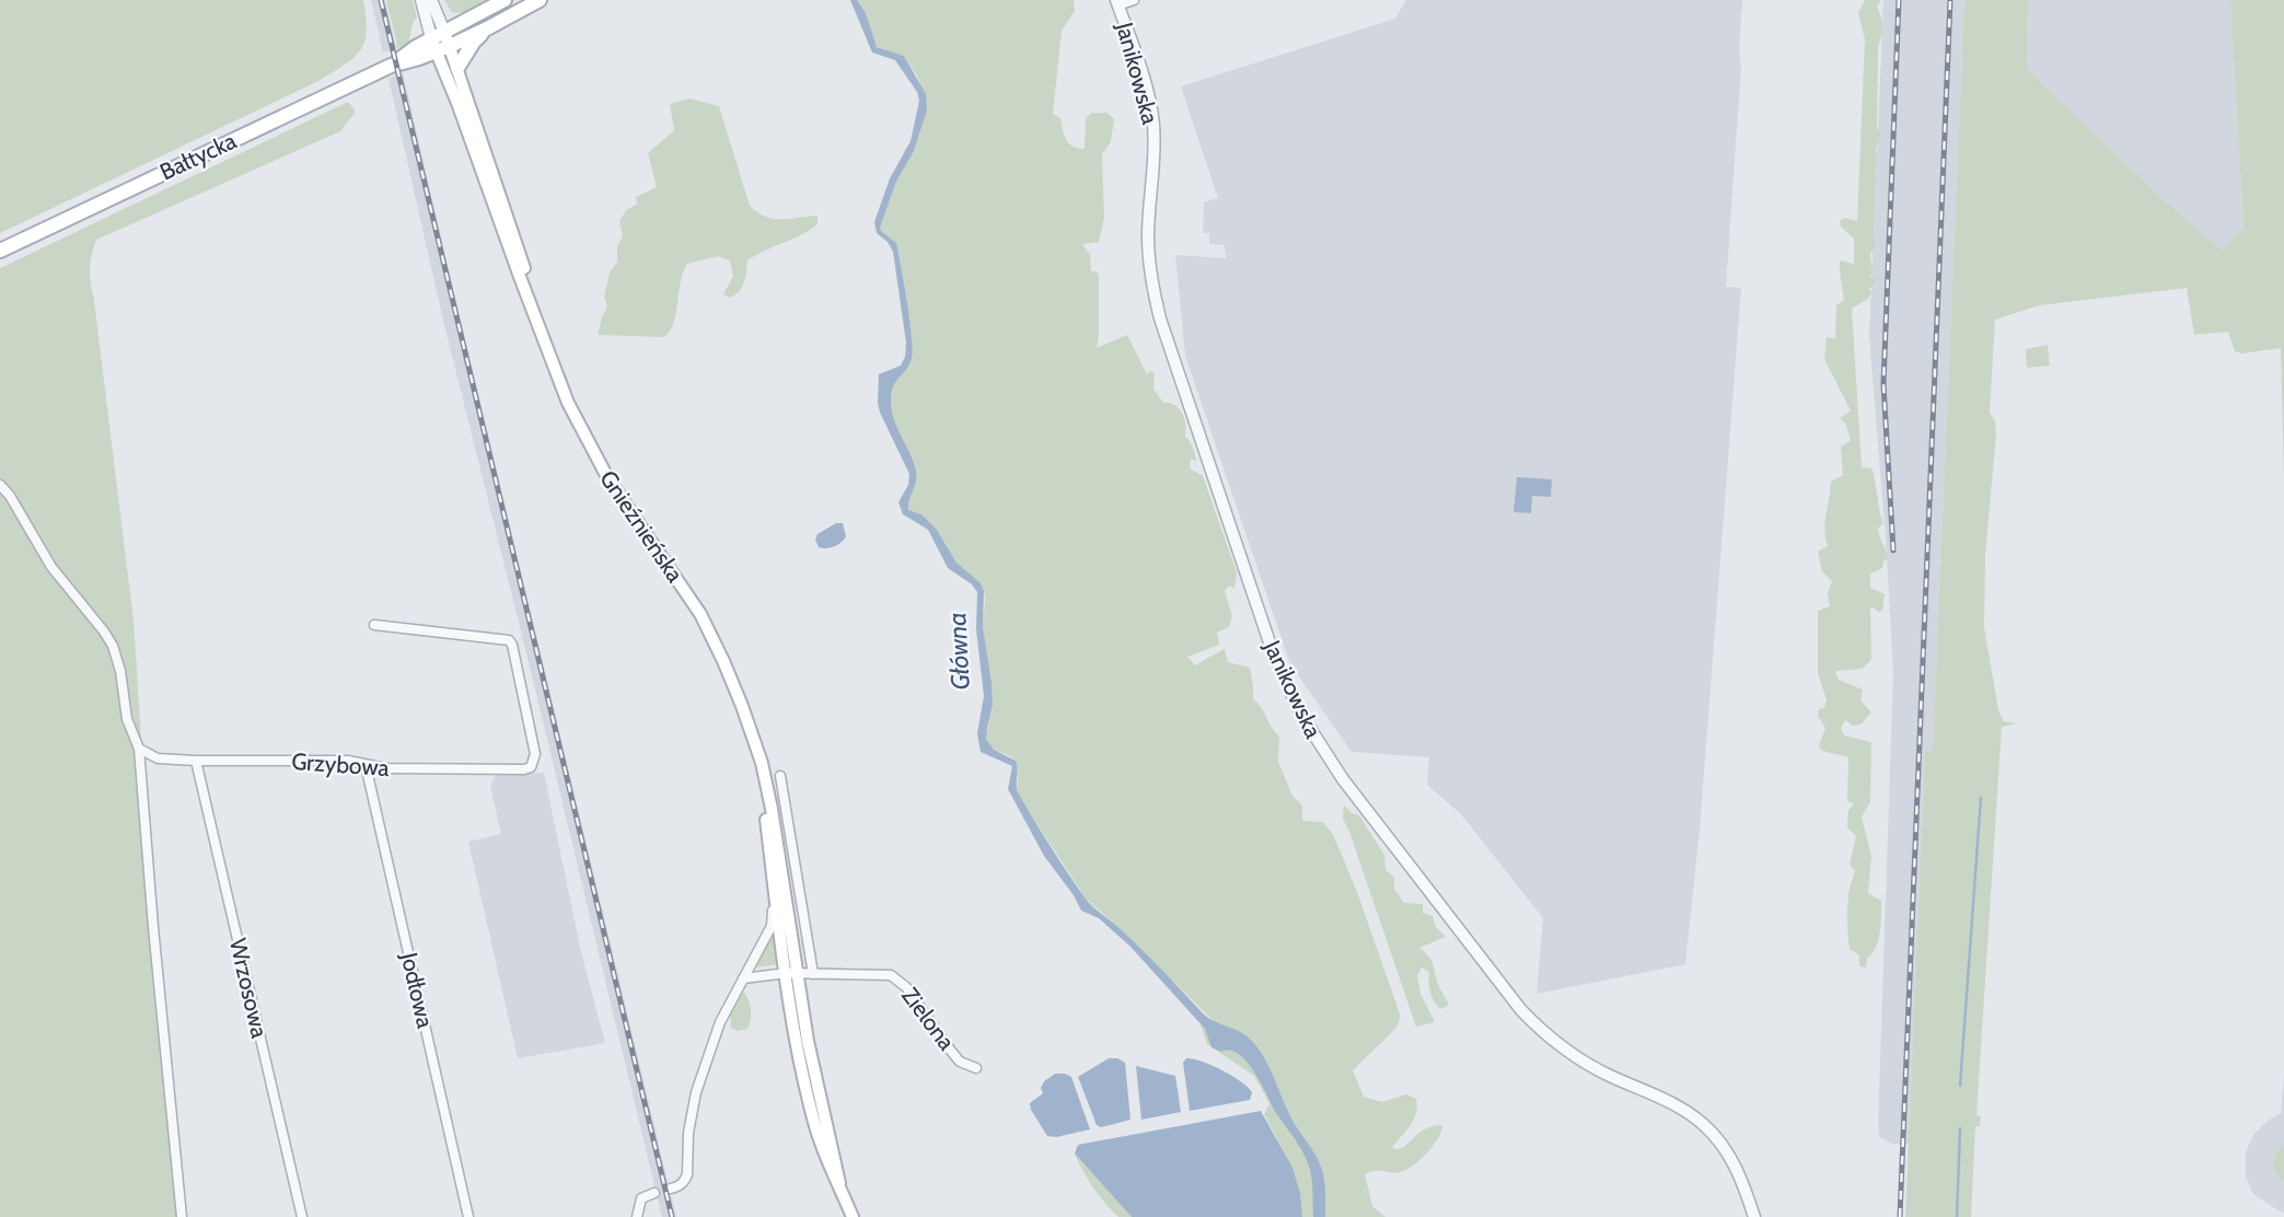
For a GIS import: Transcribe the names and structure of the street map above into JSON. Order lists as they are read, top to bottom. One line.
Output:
{"streets":{"main road":["Bałtycka","Gnieźnieńska"],"street":["Janikowska","Grzybowa","Wrzosowa","Jodłowa","Zielona"]},"crossings":[["Bałtycka","Gnieźnieńska"],["Gnieźnieńska","Zielona"],["Grzybowa","Wrzosowa"],["Grzybowa","Jodłowa"]],"water":["Główna"]}
